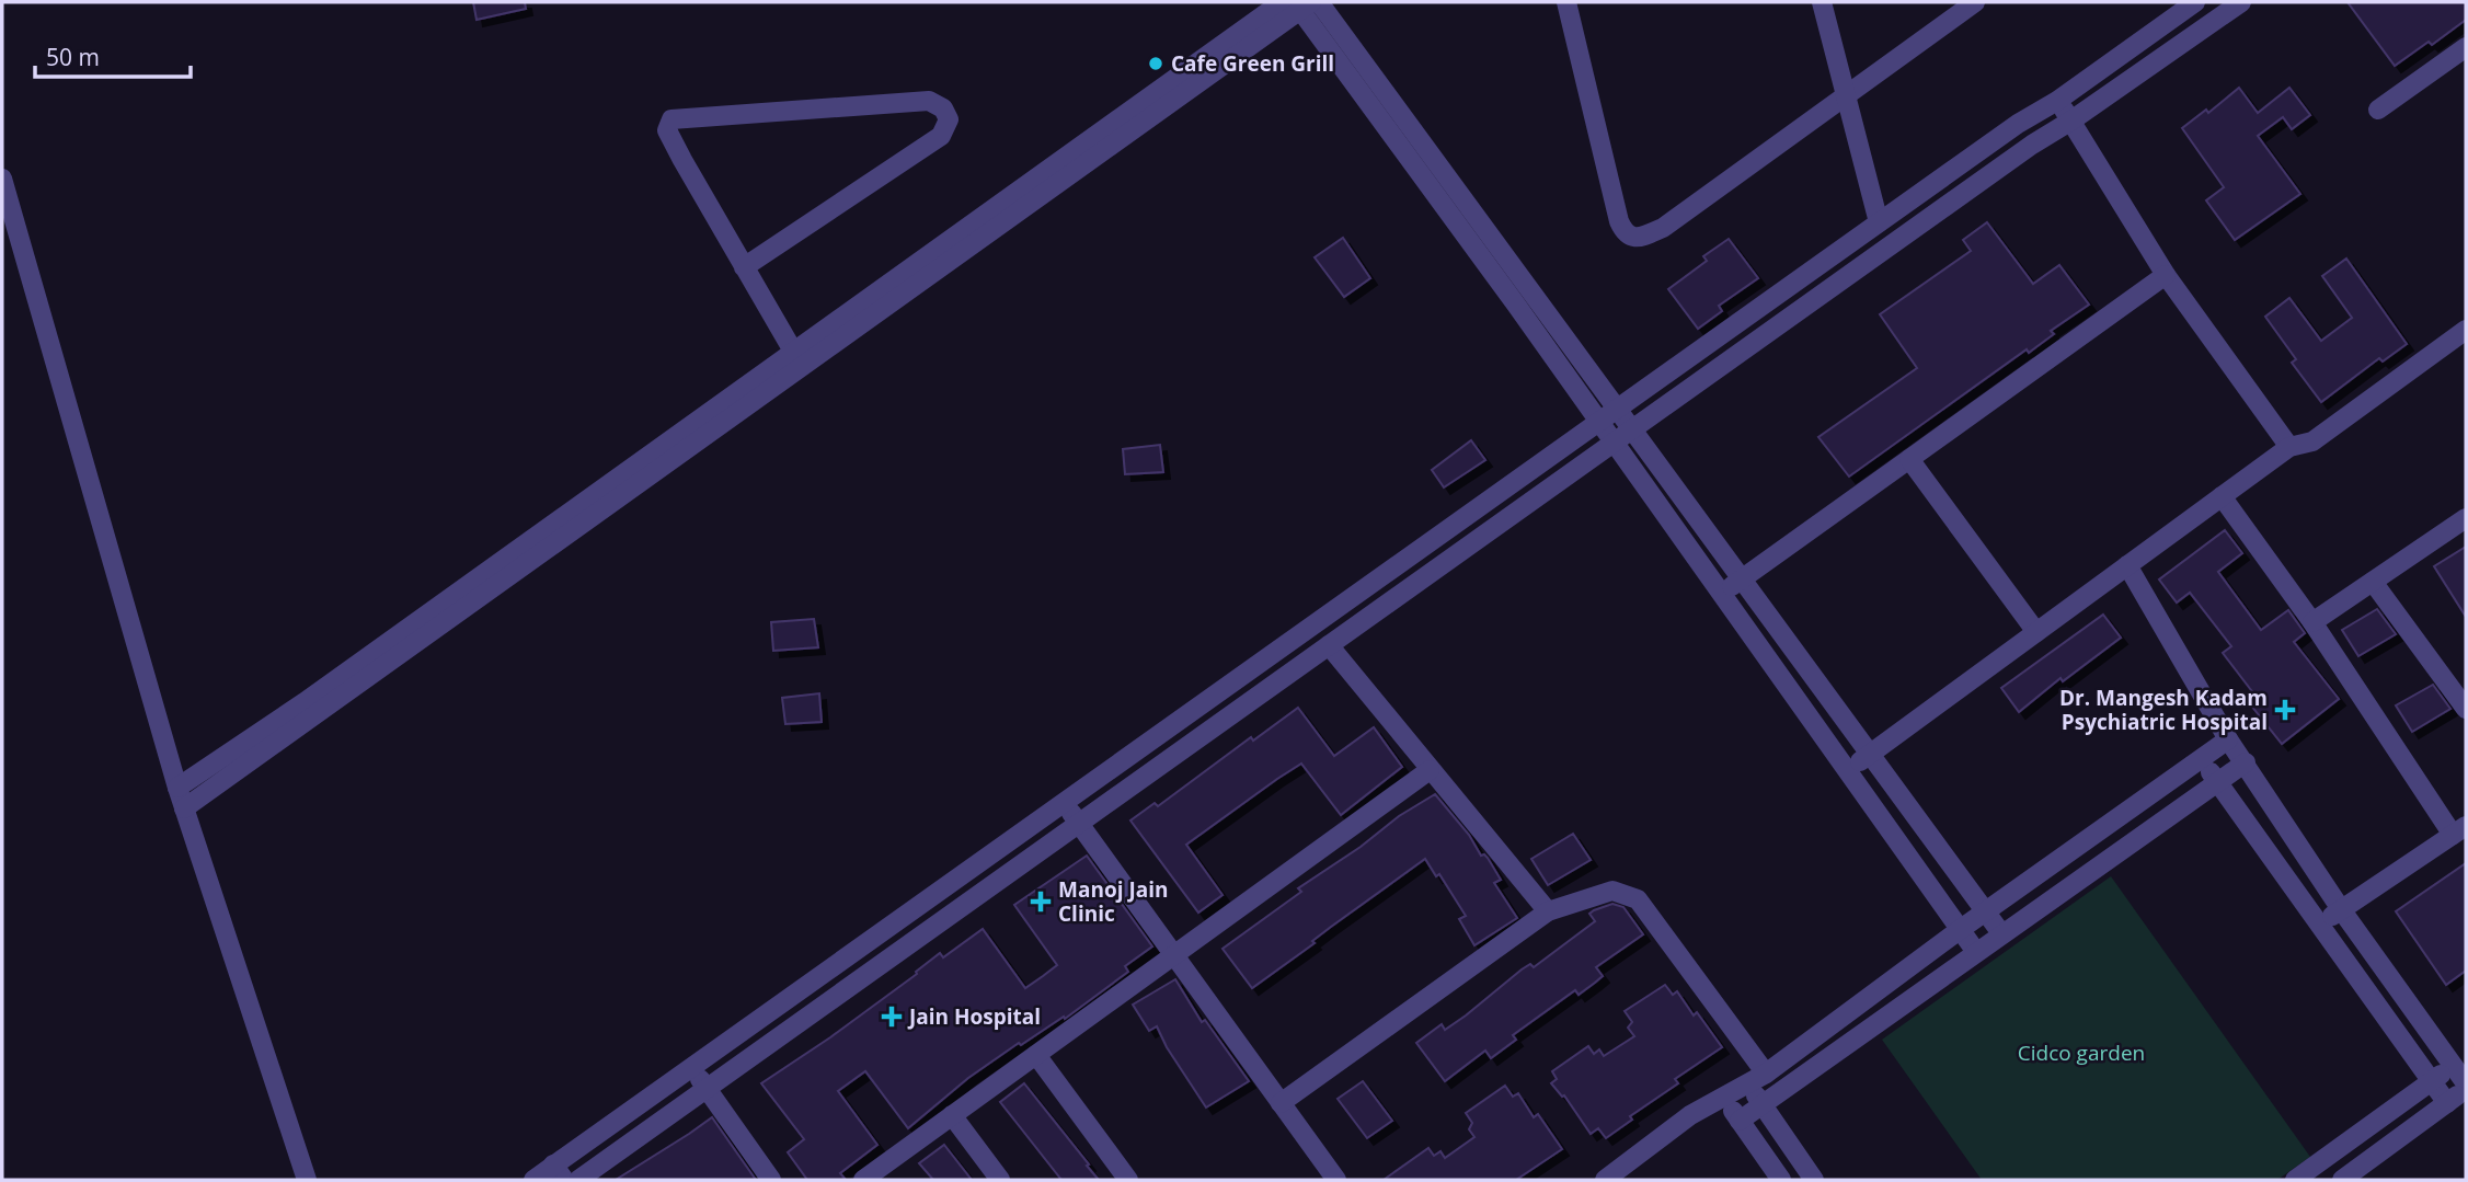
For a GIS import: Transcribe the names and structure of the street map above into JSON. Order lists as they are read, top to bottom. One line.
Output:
{"parks":["Cidco garden"],"places":{"other":["Cafe Green Grill"],"health":["Dr. Mangesh Kadam Psychiatric Hospital","Manoj Jain Clinic","Jain Hospital"]},"scale_bar":"50 m"}
